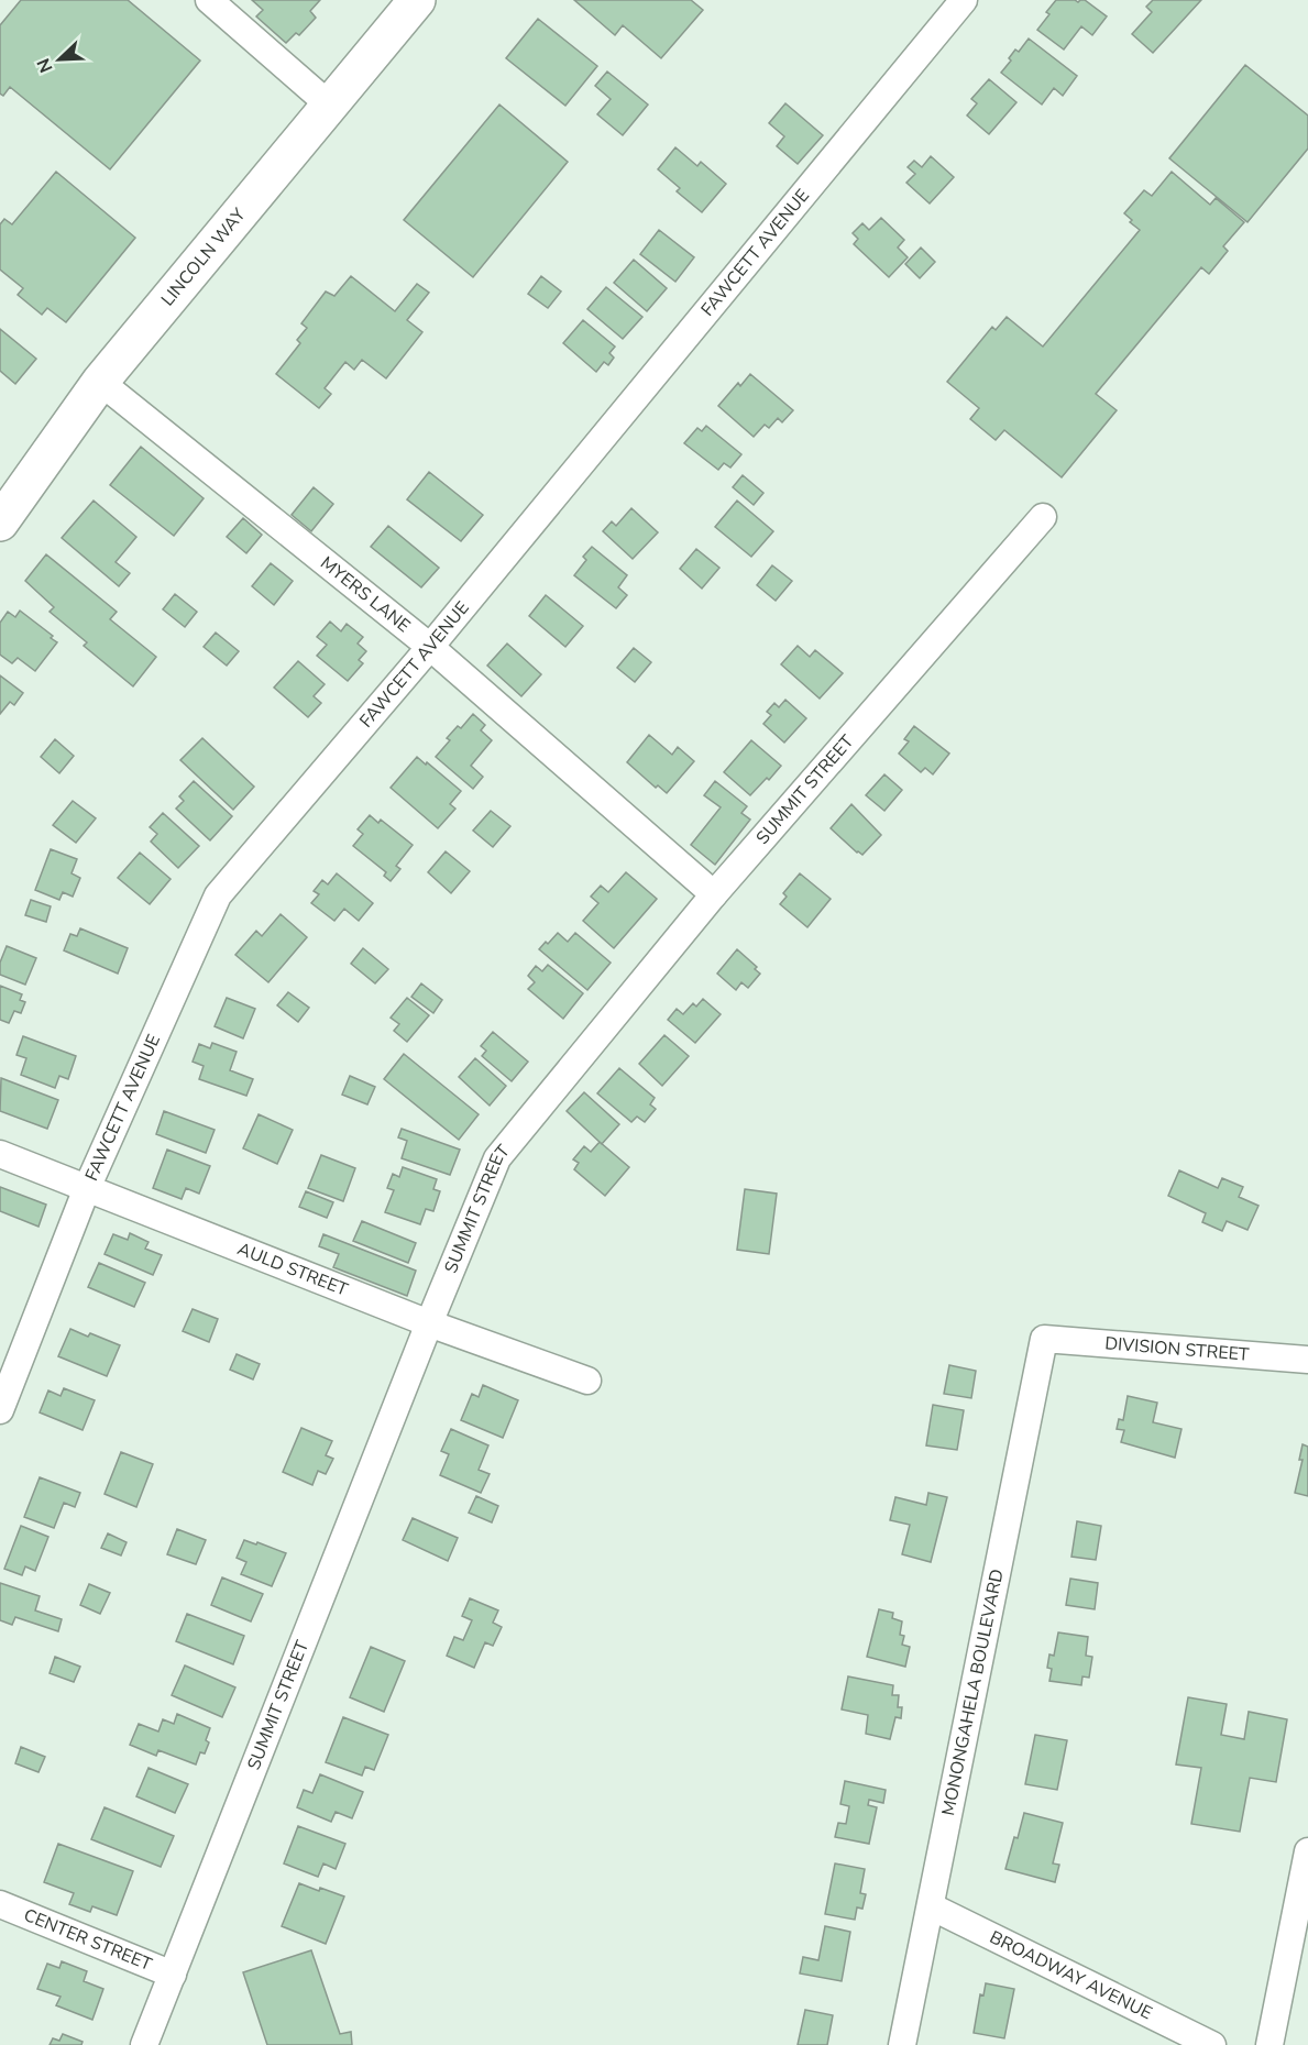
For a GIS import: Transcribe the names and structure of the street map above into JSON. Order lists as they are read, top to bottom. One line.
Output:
{"streets":{"main road":["LINCOLN WAY"],"street":["FAWCETT AVENUE","MYERS LANE","SUMMIT STREET","AULD STREET","DIVISION STREET","MONONGAHELA BOULEVARD","CENTER STREET","BROADWAY AVENUE"]},"crossings":[["FAWCETT AVENUE","MYERS LANE"],["FAWCETT AVENUE","AULD STREET"],["LINCOLN WAY","MYERS LANE"],["MYERS LANE","SUMMIT STREET"],["SUMMIT STREET","AULD STREET"],["SUMMIT STREET","CENTER STREET"],["DIVISION STREET","MONONGAHELA BOULEVARD"],["MONONGAHELA BOULEVARD","BROADWAY AVENUE"]],"north":"bottom left"}
